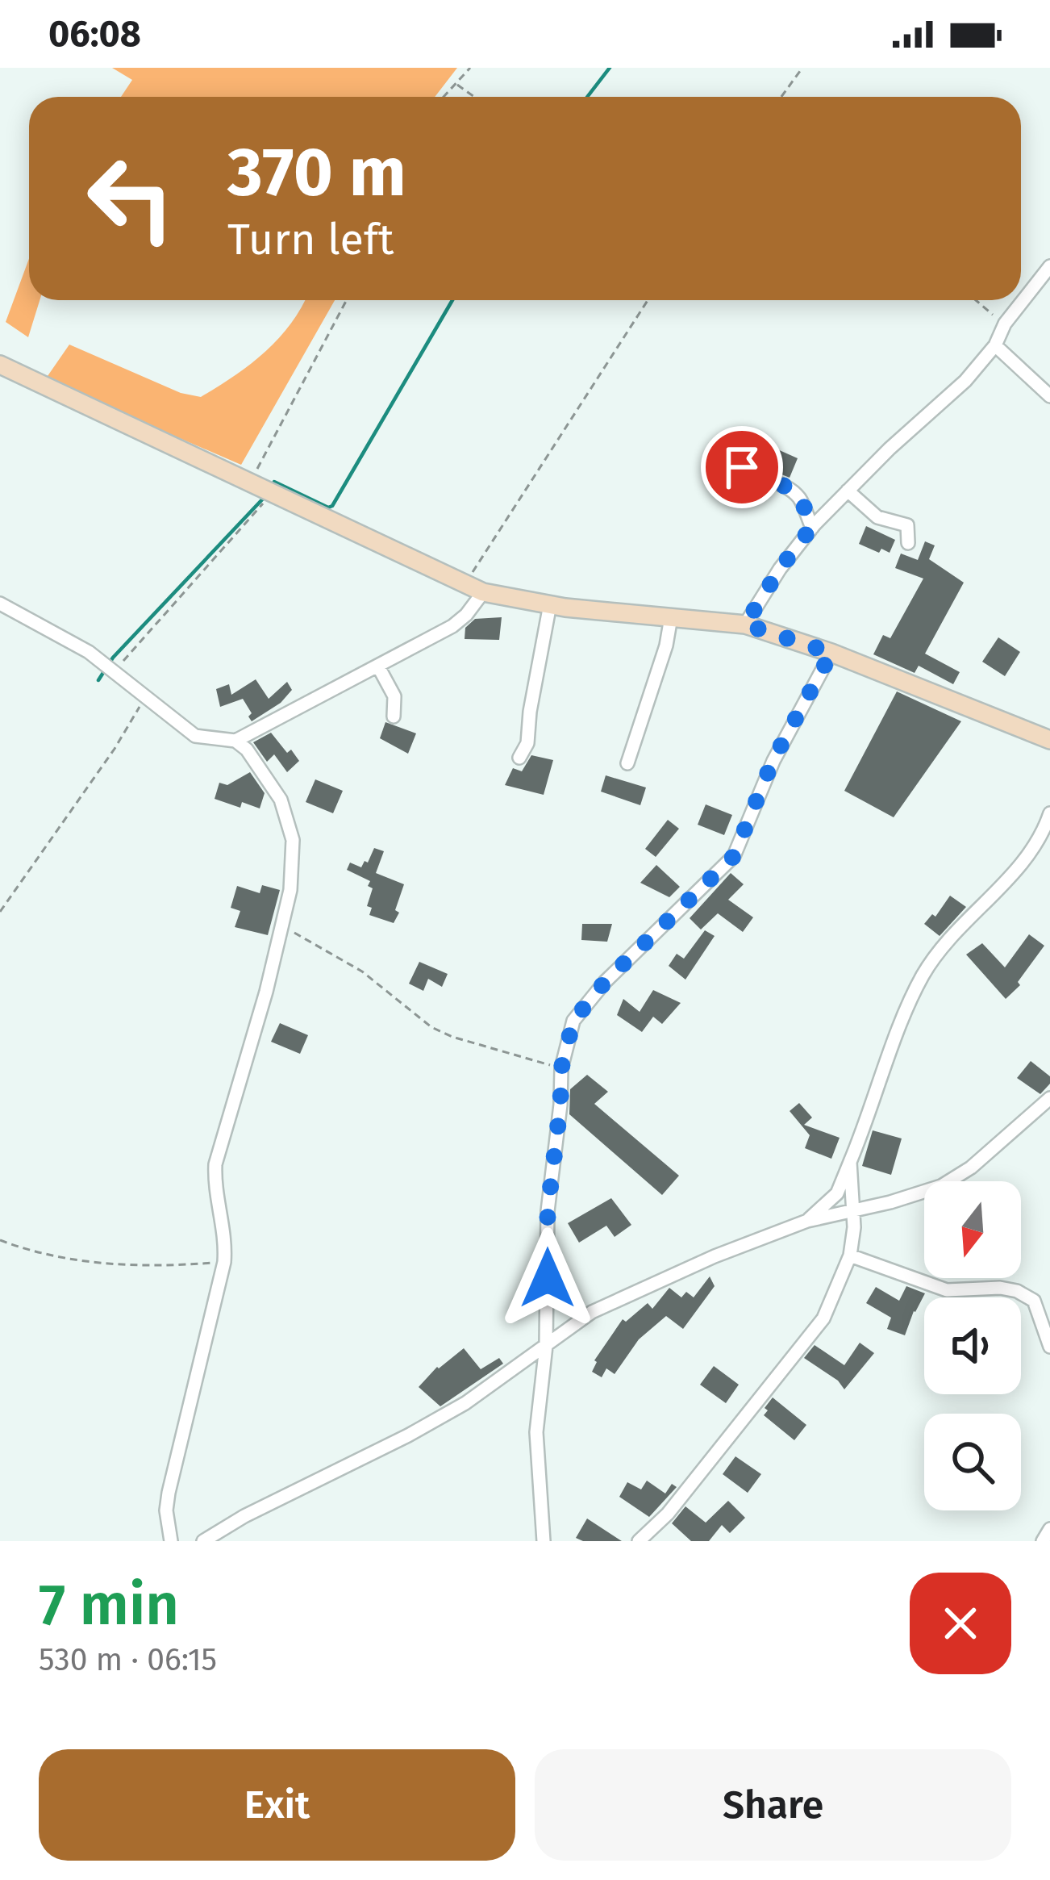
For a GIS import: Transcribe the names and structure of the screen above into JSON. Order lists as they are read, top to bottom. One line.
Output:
{"north":"bottom","page":{"status":"06:08","turn":["370 m","Turn left"],"heading":["7 min","530 m · 06:15"],"buttons":["Exit","Share"]}}
